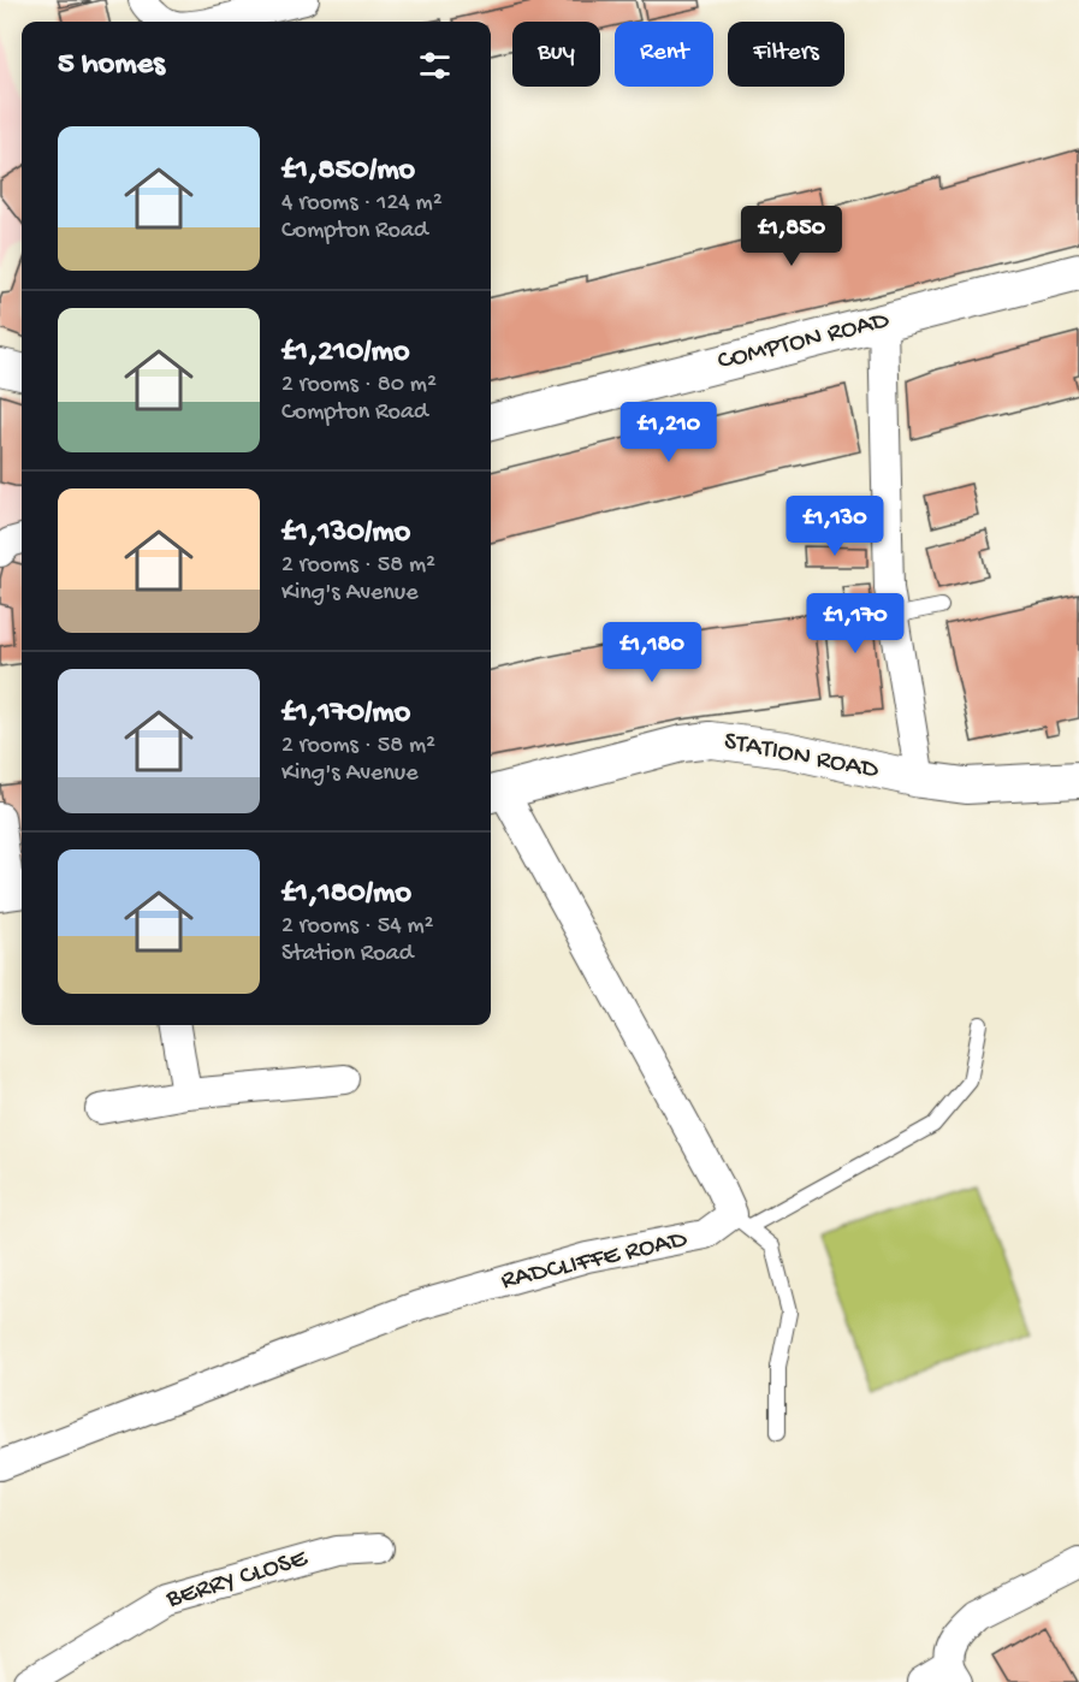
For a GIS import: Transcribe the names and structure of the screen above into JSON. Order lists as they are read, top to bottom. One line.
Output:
{"streets":{"street":["COMPTON ROAD","STATION ROAD","RADCLIFFE ROAD","BERRY CLOSE"]},"page":{"chip":["Buy","Rent","Filters"],"heading":"5 homes","list":[{"name":"£1,850/mo","note":"4 rooms · 124 m² · Compton Road"},{"name":"£1,210/mo","note":"2 rooms · 80 m² · Compton Road"},{"name":"£1,130/mo","note":"2 rooms · 58 m² · King's Avenue"},{"name":"£1,170/mo","note":"2 rooms · 58 m² · King's Avenue"},{"name":"£1,180/mo","note":"2 rooms · 54 m² · Station Road"}],"price":["£1,850","£1,210","£1,130","£1,170","£1,180"]}}
